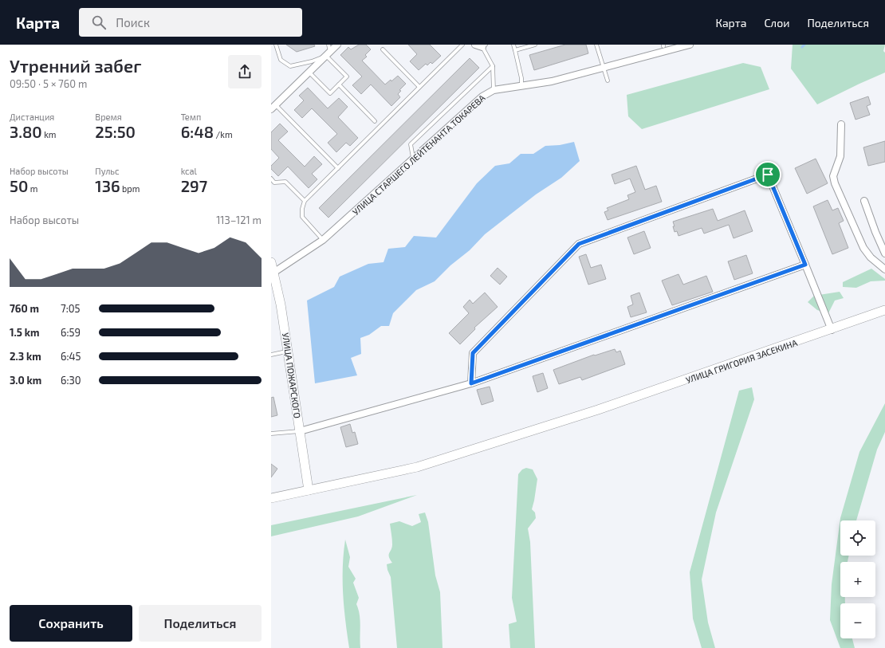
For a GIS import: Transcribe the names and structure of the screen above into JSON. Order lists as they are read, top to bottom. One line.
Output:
{"streets":{"main road":["УЛИЦА ГРИГОРИЯ ЗАСЕКИНА","УЛИЦА ПОЖАРСКОГО"],"street":["УЛИЦА СТАРШЕГО ЛЕЙТЕНАНТА ТОКАРЕВА"]},"crossings":[["УЛИЦА СТАРШЕГО ЛЕЙТЕНАНТА ТОКАРЕВА","УЛИЦА ПОЖАРСКОГО"],["УЛИЦА ГРИГОРИЯ ЗАСЕКИНА","УЛИЦА ПОЖАРСКОГО"]],"page":{"header":"Карта","search":"Поиск","nav":["Карта","Слои","Поделиться"],"heading":["Утренний забег","09:50 · 5 × 760 m"],"stats":[["Дистанция","3.80 km"],["Время","25:50"],["Темп","6:48 /km"],["Набор высоты","50 m"],["Пульс","136 bpm"],["kcal","297"]],"chart":["Набор высоты","113–121 m"],"list":[{"name":"760 m","note":"7:05"},{"name":"1.5 km","note":"6:59"},{"name":"2.3 km","note":"6:45"},{"name":"3.0 km","note":"6:30"}],"map_buttons":["+","−"],"buttons":["Сохранить","Поделиться"]}}
